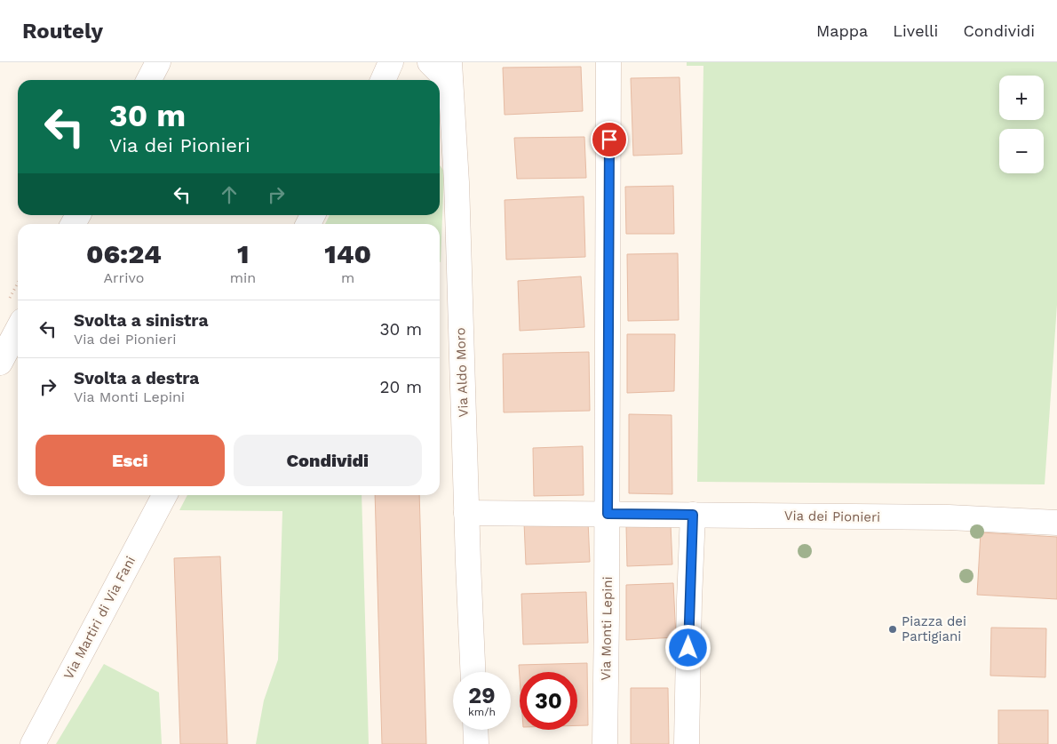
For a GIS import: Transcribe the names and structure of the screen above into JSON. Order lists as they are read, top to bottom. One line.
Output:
{"streets":{"street":["Via Aldo Moro","Via dei Pionieri","Via Martiri di Via Fani","Via Monti Lepini"]},"crossings":[["Via dei Pionieri","Via Monti Lepini"]],"places":["Piazza dei Partigiani"],"page":{"header":"Routely","nav":["Mappa","Livelli","Condividi"],"map_buttons":["+","−"],"turn":["30 m","Via dei Pionieri"],"eta":["06:24","Arrivo","1","min","140","m"],"list":[{"name":"Svolta a sinistra","note":"Via dei Pionieri","value":"30 m"},{"name":"Svolta a destra","note":"Via Monti Lepini","value":"20 m"}],"buttons":["Esci","Condividi"],"speed":"29 km/h","limit":"30"}}
